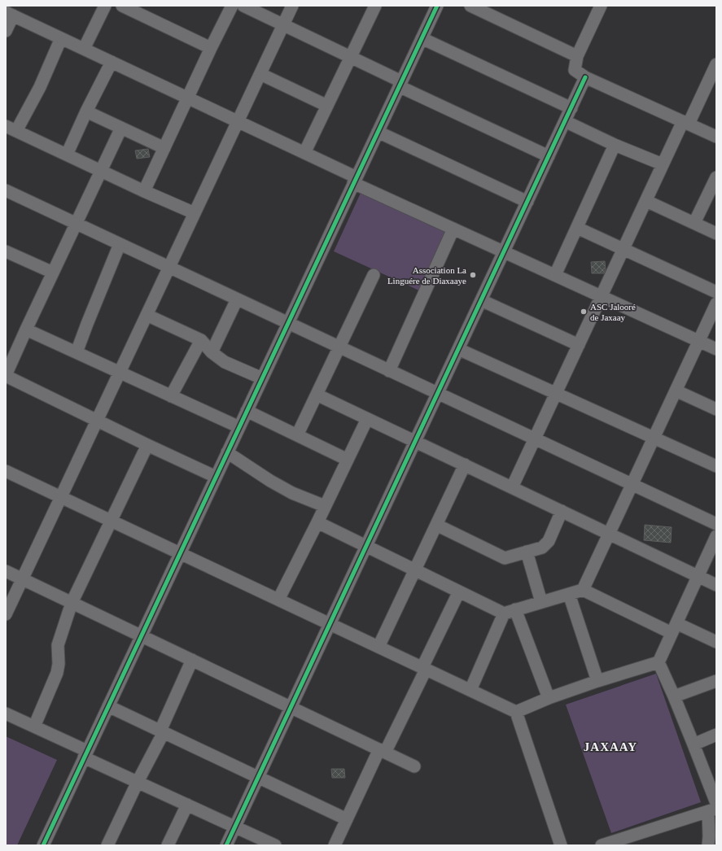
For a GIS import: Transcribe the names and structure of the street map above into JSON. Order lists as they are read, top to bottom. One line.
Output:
{"districts":["JAXAAY"],"places":["Association La Linguére de Diaxaaye","ASC Jalooré de Jaxaay"]}
